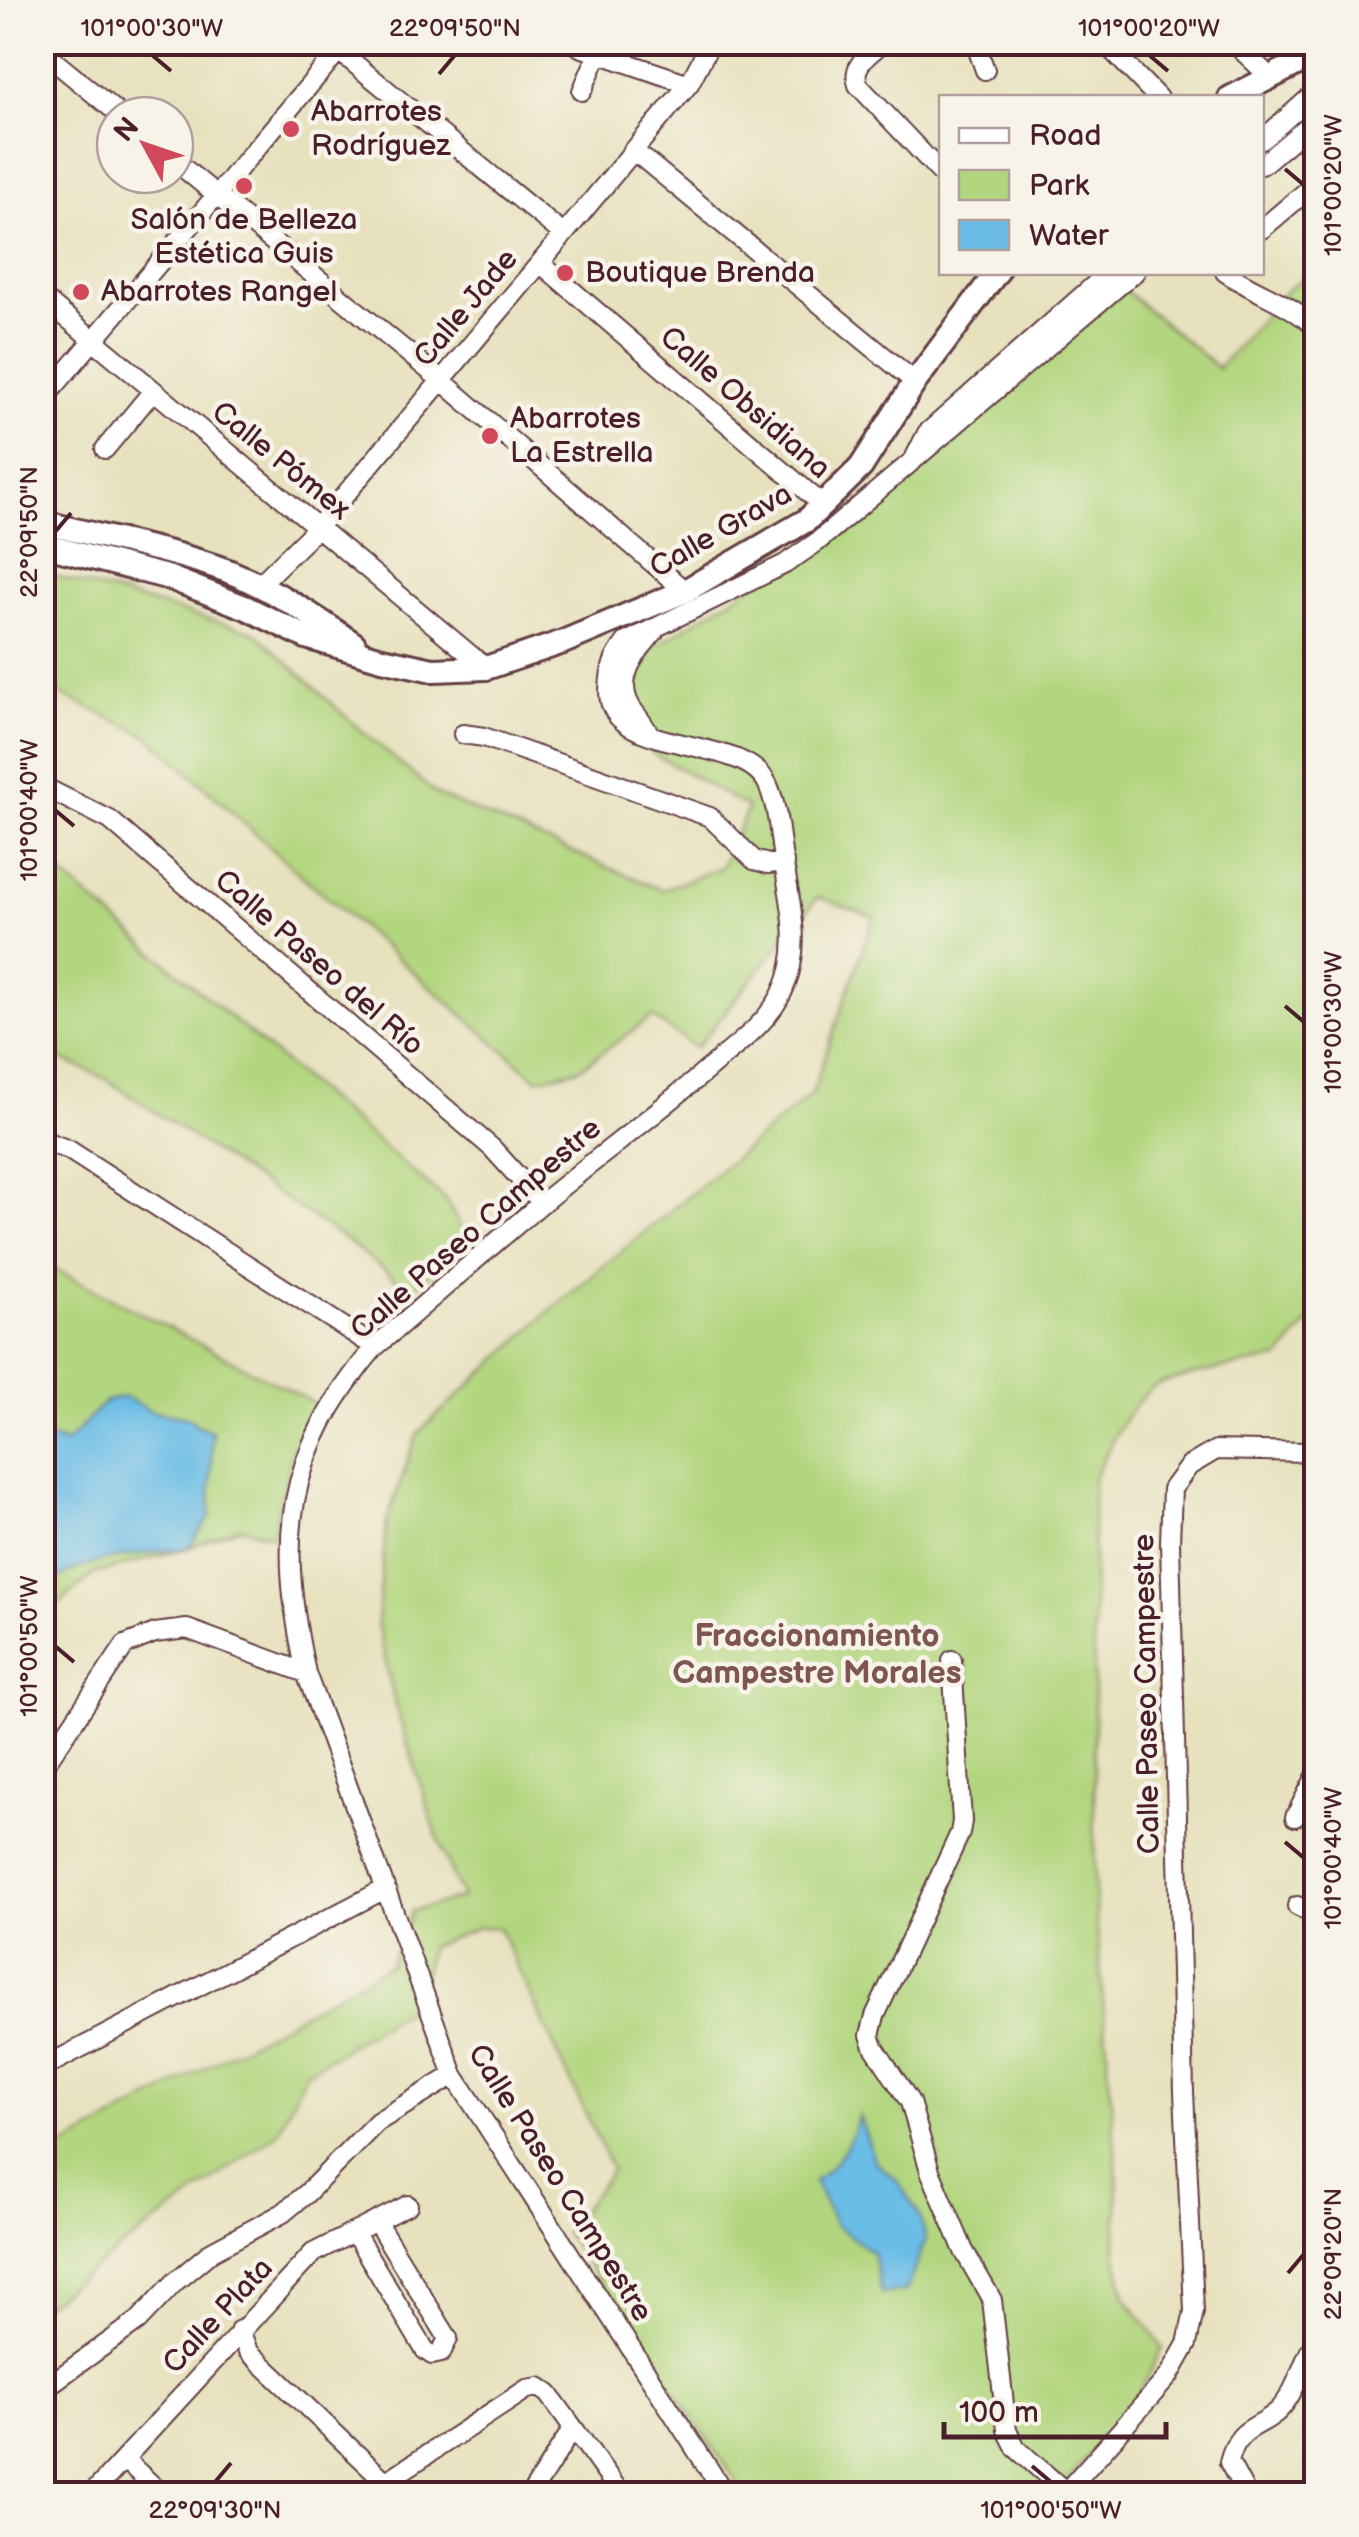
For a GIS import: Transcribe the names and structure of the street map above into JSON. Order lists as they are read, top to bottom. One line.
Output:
{"streets":{"main road":["Calle Grava"],"street":["Calle Jade","Calle Obsidiana","Calle Pómex","Calle Paseo del Río","Calle Paseo Campestre","Calle Plata"]},"crossings":[["Calle Jade","Calle Obsidiana"],["Calle Jade","Calle Pómex"],["Calle Jade","Calle Grava"],["Calle Obsidiana","Calle Grava"],["Calle Pómex","Calle Grava"],["Calle Paseo del Río","Calle Paseo Campestre"]],"districts":["Fraccionamiento Campestre Morales"],"places":["Abarrotes Rodríguez","Salón de Belleza Estética Guis","Boutique Brenda","Abarrotes Rangel","Abarrotes La Estrella"],"legend":["Road","Park","Water"],"scale_bar":"100 m","north":"top left","coordinates":["101°00'30\"W","22°09'50\"N","101°00'20\"W","101°00'40\"W","101°00'50\"W","22°09'20\"N","22°09'30\"N"]}
